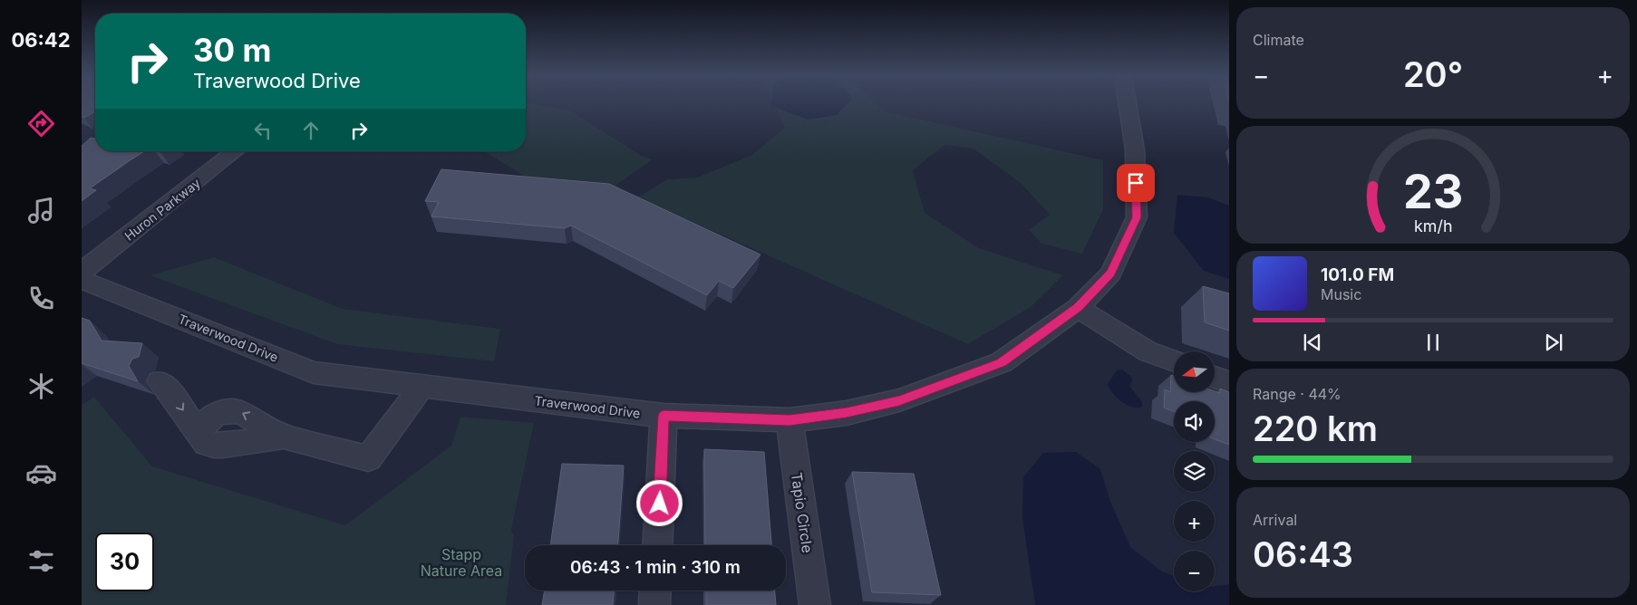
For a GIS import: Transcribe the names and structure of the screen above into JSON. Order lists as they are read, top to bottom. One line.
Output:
{"streets":{"street":["Huron Parkway","Traverwood Drive","Tapio Circle"]},"crossings":[["Traverwood Drive","Tapio Circle"]],"parks":["Stapp Nature Area"],"north":"left","page":{"tabs":"06:42","tile":["Climate",["Range · 44%","220 km"],["Arrival","06:43"]],"turn":["30 m","Traverwood Drive"],"heat":["−","20°","+"],"song":["101.0 FM","Music"],"map_buttons":["+","−"],"limit":"30","trip":"06:43 · 1 min · 310 m","gauge":["23","km/h"]}}
